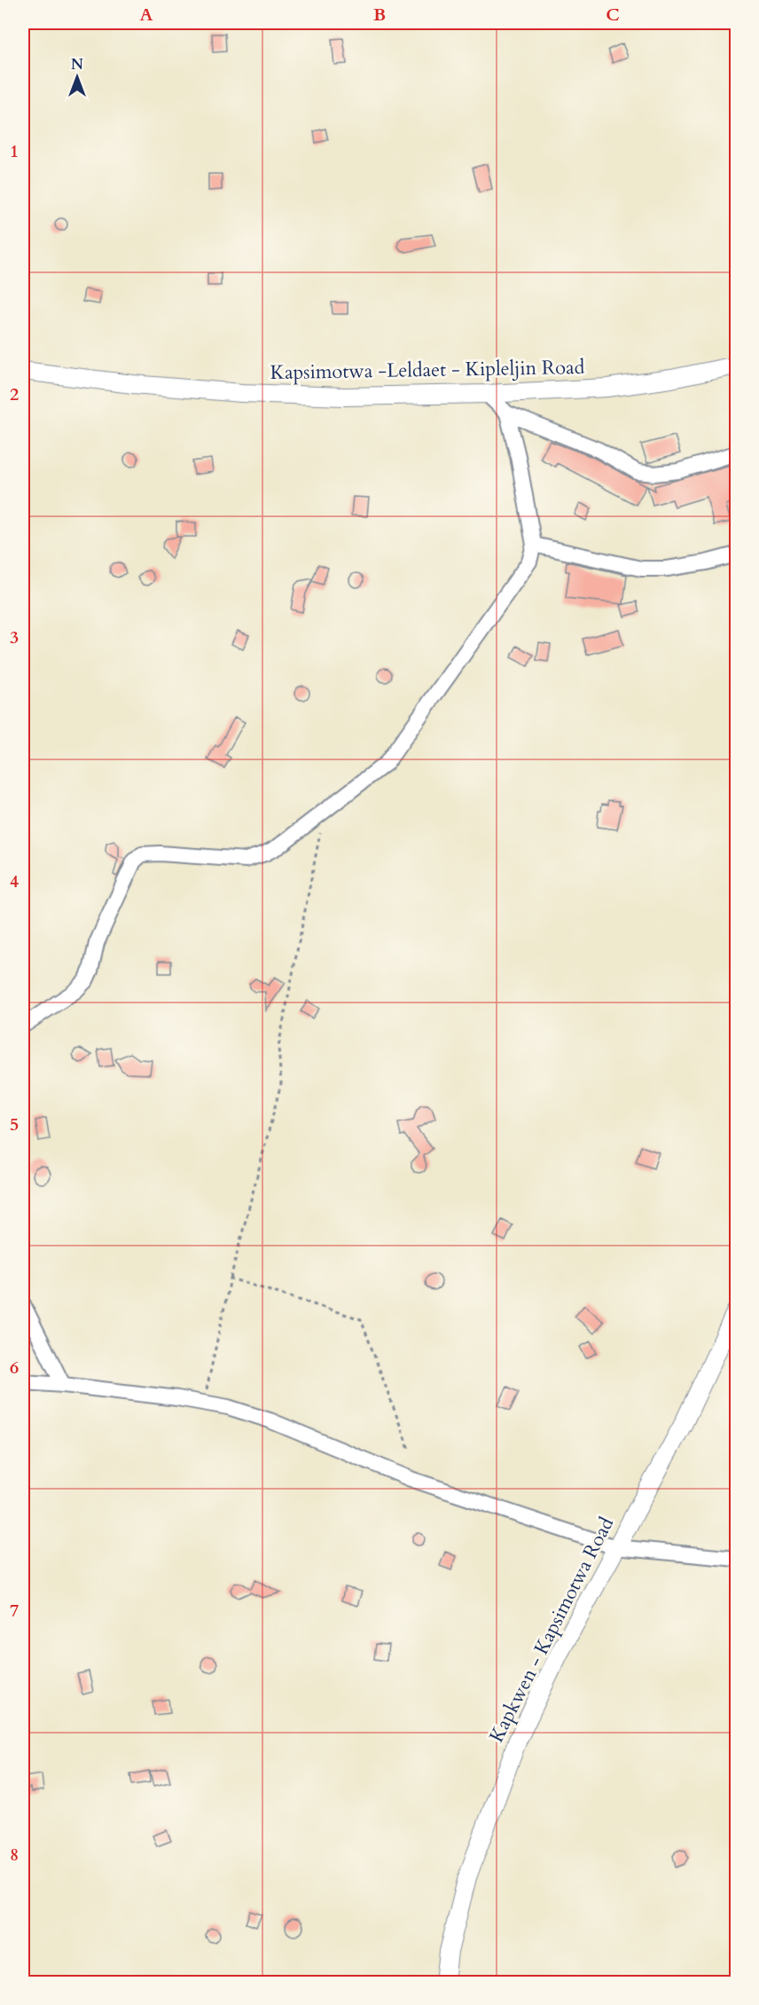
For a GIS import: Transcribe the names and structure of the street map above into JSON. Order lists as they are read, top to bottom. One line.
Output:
{"streets":{"street":["Kapsimotwa -Leldaet - Kipleljin Road","Kapkwen - Kapsimotwa Road"]},"north":"top","grid":{"columns":["A","B","C"],"rows":["1","2","3","4","5","6","7","8"]}}
